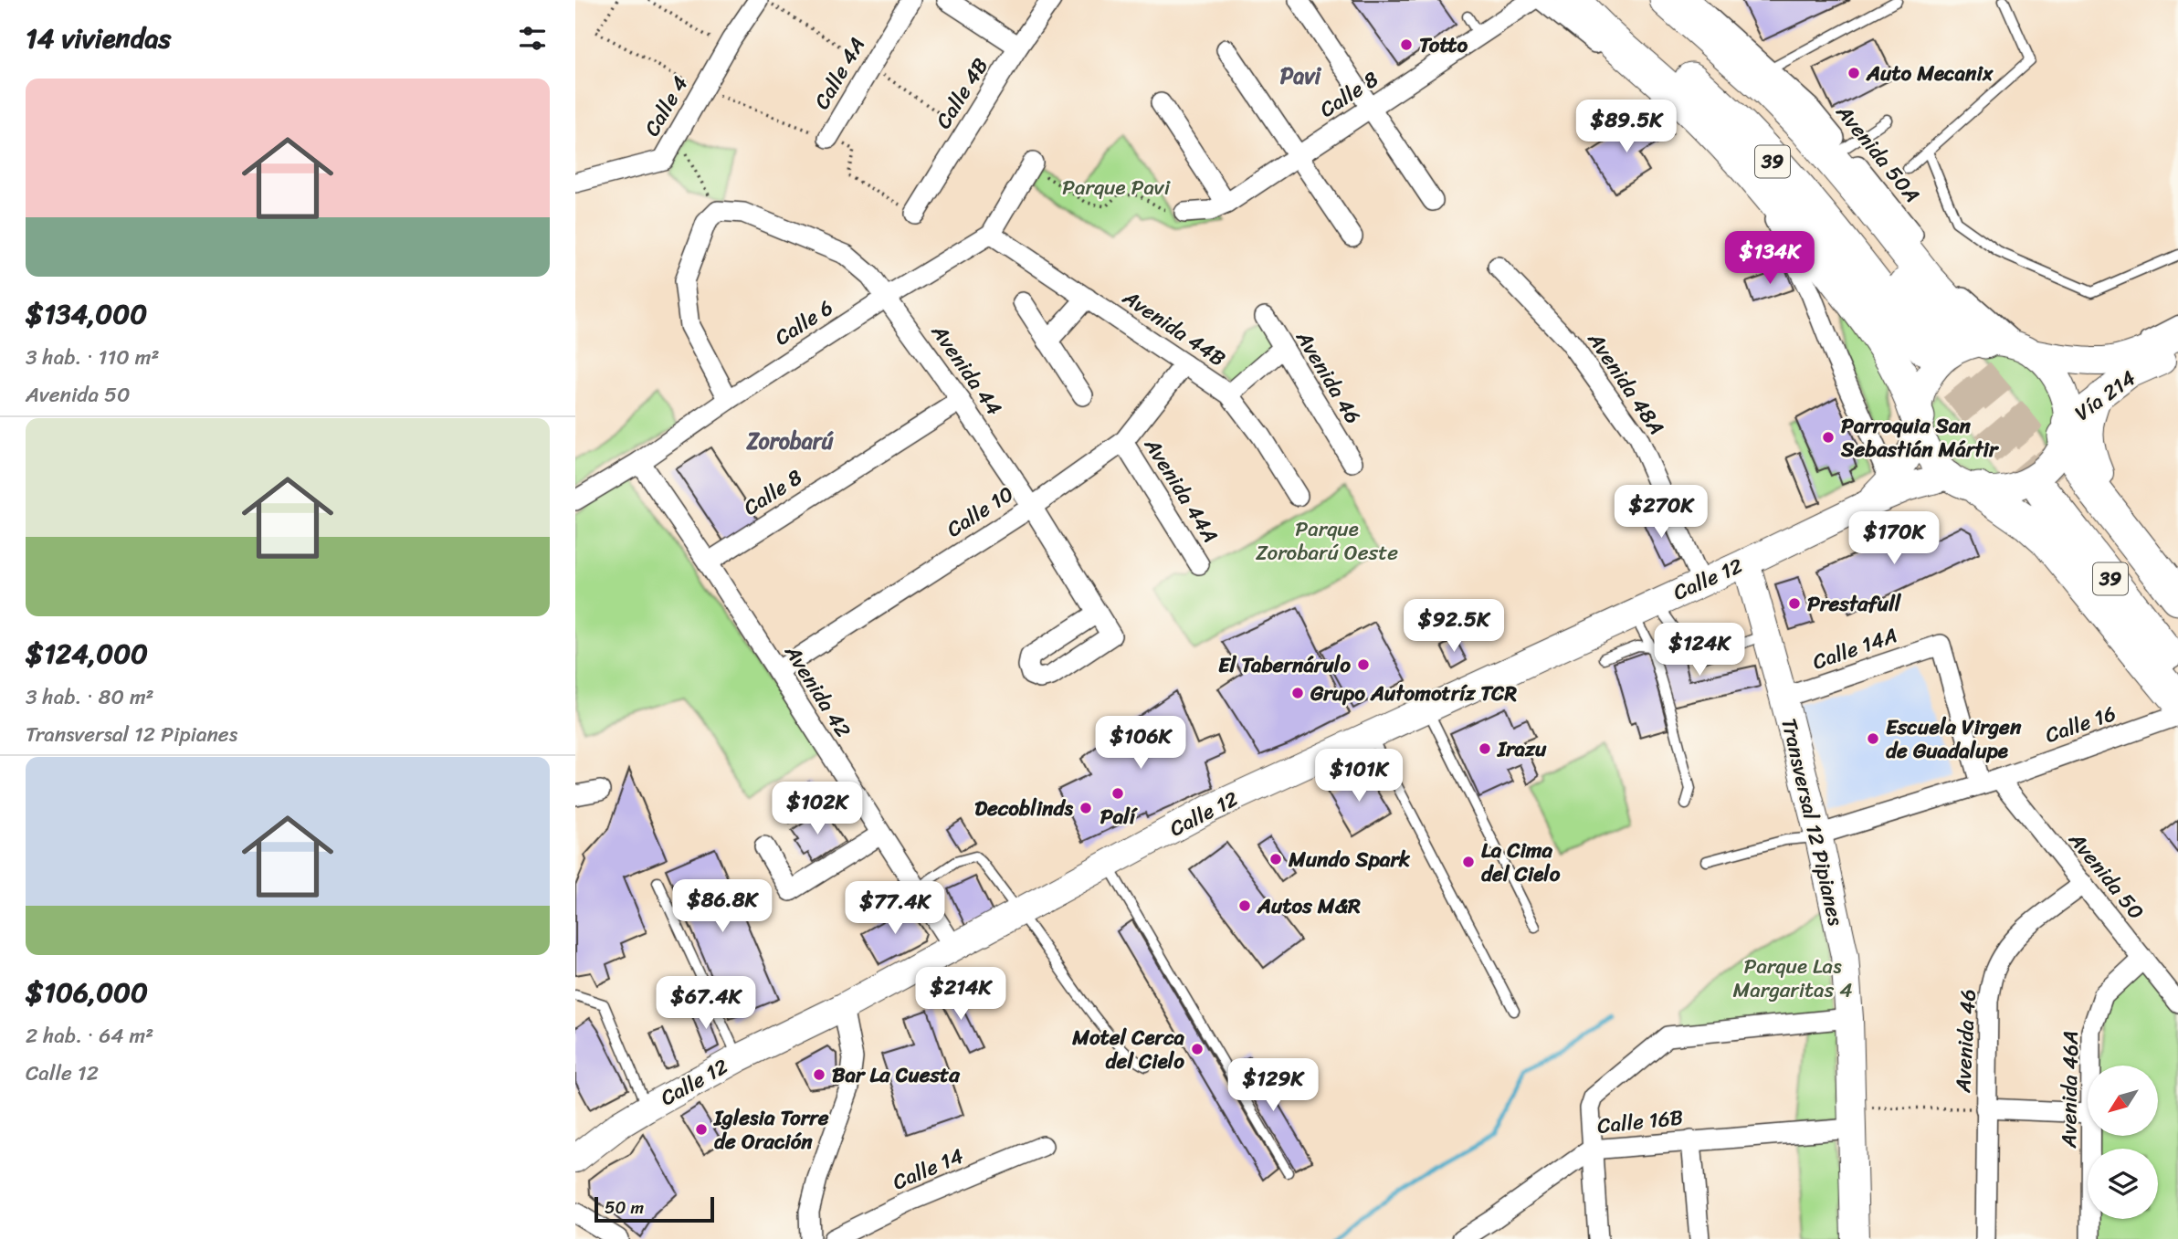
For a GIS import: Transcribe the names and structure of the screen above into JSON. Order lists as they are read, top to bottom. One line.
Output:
{"streets":{"highway":["39"],"main road":["Vía 214","Calle 12","Transversal 12 Pipianes"],"street":["Calle 4A","Calle 4B","Calle 8","Calle 4","Avenida 50A","Calle 6","Avenida 44B","Avenida 44","Avenida 46","Avenida 48A","Avenida 44A","Calle 10","Calle 14A","Avenida 42","Calle 16","Avenida 50","Avenida 46A","Calle 16B","Calle 14"]},"crossings":[["Calle 8","Avenida 44"],["Calle 8","Avenida 42"],["Avenida 50A","Vía 214"],["Avenida 50A","Calle 12"],["Calle 6","Avenida 44B"],["Calle 6","Avenida 44"],["Calle 6","Avenida 42"],["Avenida 44B","Calle 10"],["Avenida 44","Calle 10"],["Avenida 46","Avenida 50"],["Avenida 48A","Calle 12"],["Vía 214","Calle 12"],["Avenida 44A","Calle 10"],["Calle 10","Avenida 42"],["Calle 12","Avenida 42"],["Calle 12","Transversal 12 Pipianes"],["Calle 14A","Transversal 12 Pipianes"],["Calle 14A","Avenida 50"],["Calle 16","Transversal 12 Pipianes"],["Calle 16","Avenida 50"],["Transversal 12 Pipianes","Calle 16B"],["Avenida 50","Avenida 46A"]],"districts":["Pavi","Zorobarú"],"parks":["Parque Pavi","Parque Zorobarú Oeste","Parque Las Margaritas 4"],"places":["Totto","Auto Mecanix","Parroquia San Sebastián Mártir","Prestafull","El Tabernárulo","Grupo Automotríz TCR","Escuela Virgen de Guadalupe","Irazu","Palí","Decoblinds","Mundo Spark","La Cima del Cielo","Autos M&R","Motel Cerca del Cielo","Bar La Cuesta","Iglesia Torre de Oración"],"scale_bar":"50 m","north":"bottom left","page":{"heading":"14 viviendas","list":[{"name":"$134,000","note":"3 hab. · 110 m² · Avenida 50"},{"name":"$124,000","note":"3 hab. · 80 m² · Transversal 12 Pipianes"},{"name":"$106,000","note":"2 hab. · 64 m² · Calle 12"}],"price":["$89.5K","$134K","$270K","$170K","$92.5K","$124K","$106K","$101K","$102K","$86.8K","$77.4K","$214K","$67.4K","$129K"],"scale":"50 m"}}
